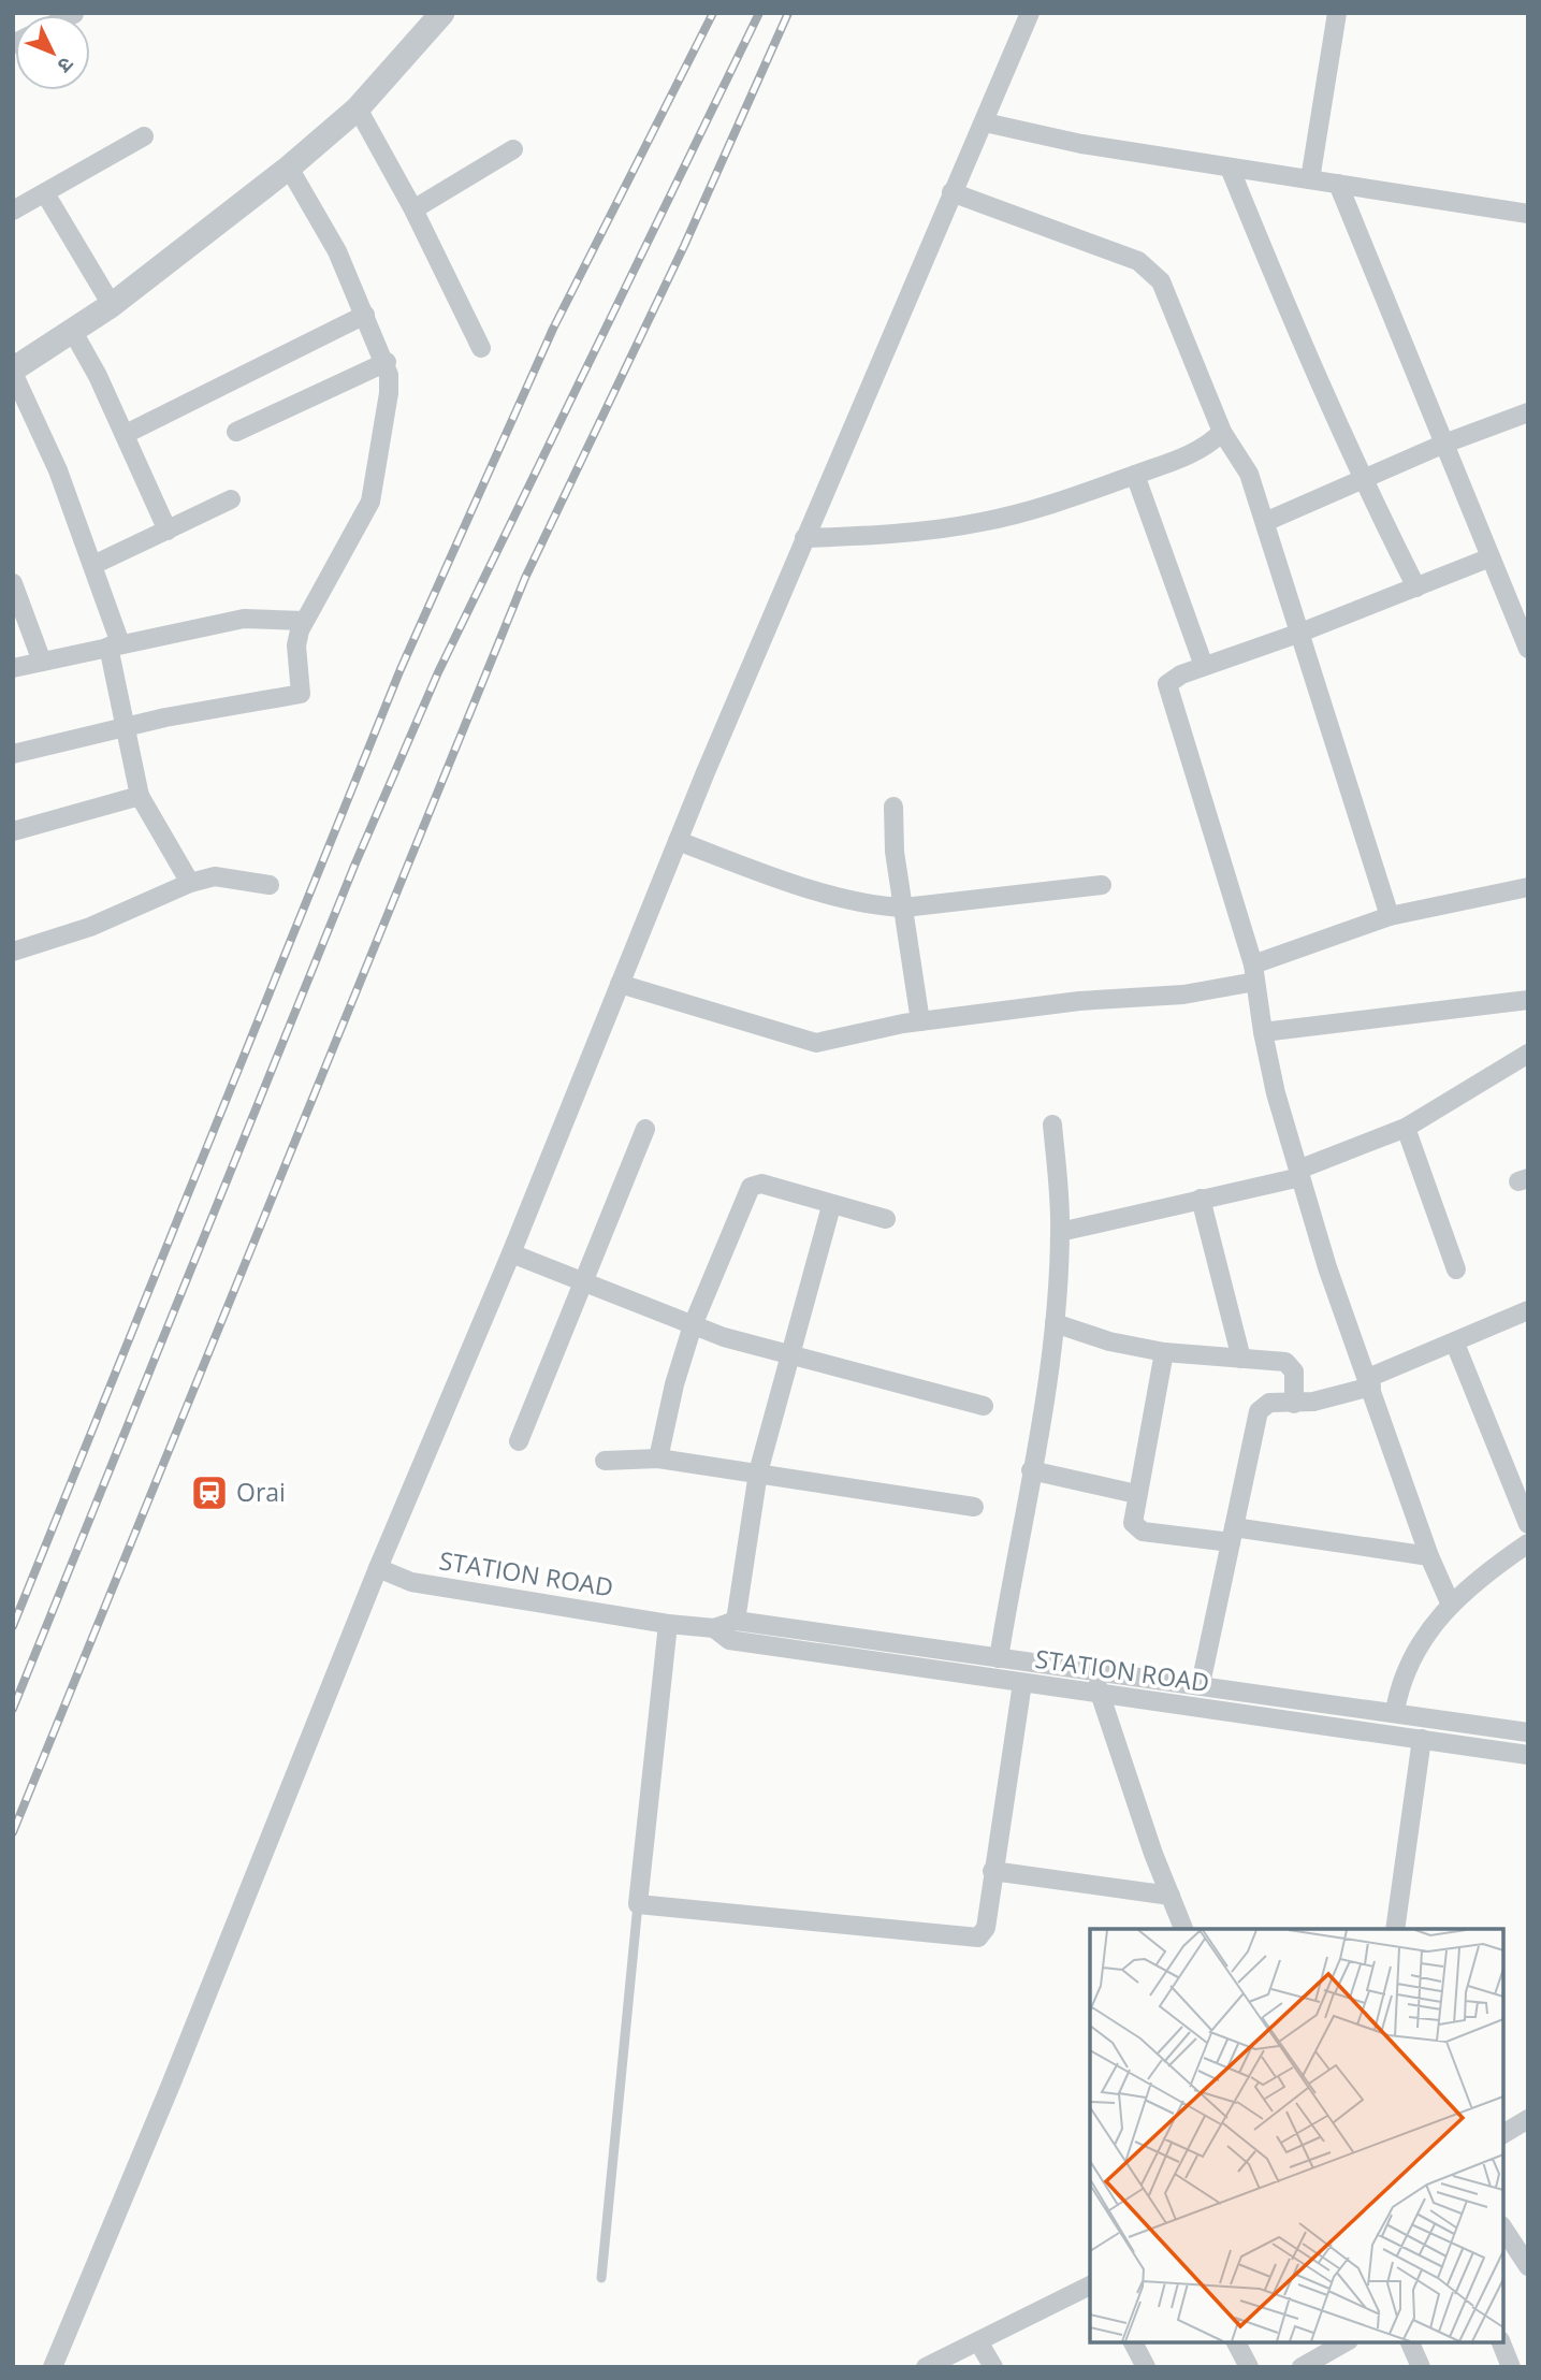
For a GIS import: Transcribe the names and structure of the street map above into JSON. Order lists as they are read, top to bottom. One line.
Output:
{"streets":{"street":["STATION ROAD"]},"places":{"station":["Orai"]},"north":"bottom right"}
